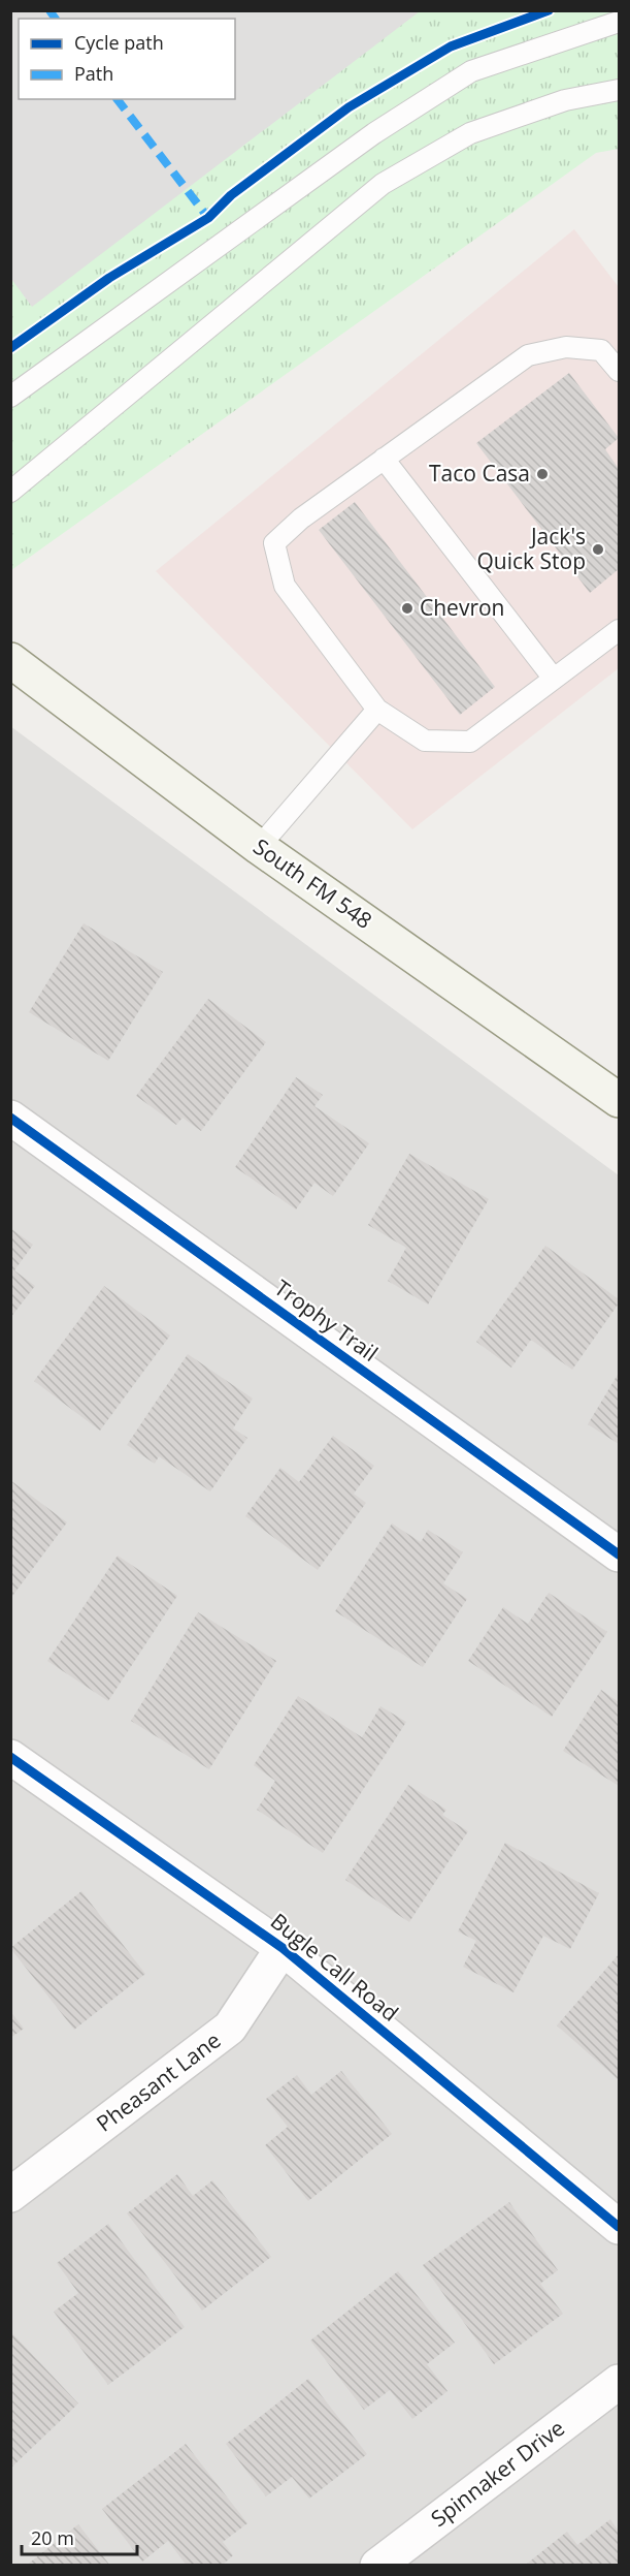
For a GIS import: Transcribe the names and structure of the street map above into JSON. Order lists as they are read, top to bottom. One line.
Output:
{"streets":{"main road":["South FM 548"],"street":["Trophy Trail","Bugle Call Road","Pheasant Lane","Spinnaker Drive"]},"crossings":[["Bugle Call Road","Pheasant Lane"]],"places":["Taco Casa","Jack's Quick Stop","Chevron"],"legend":["Cycle path","Path"],"scale_bar":"20 m"}
